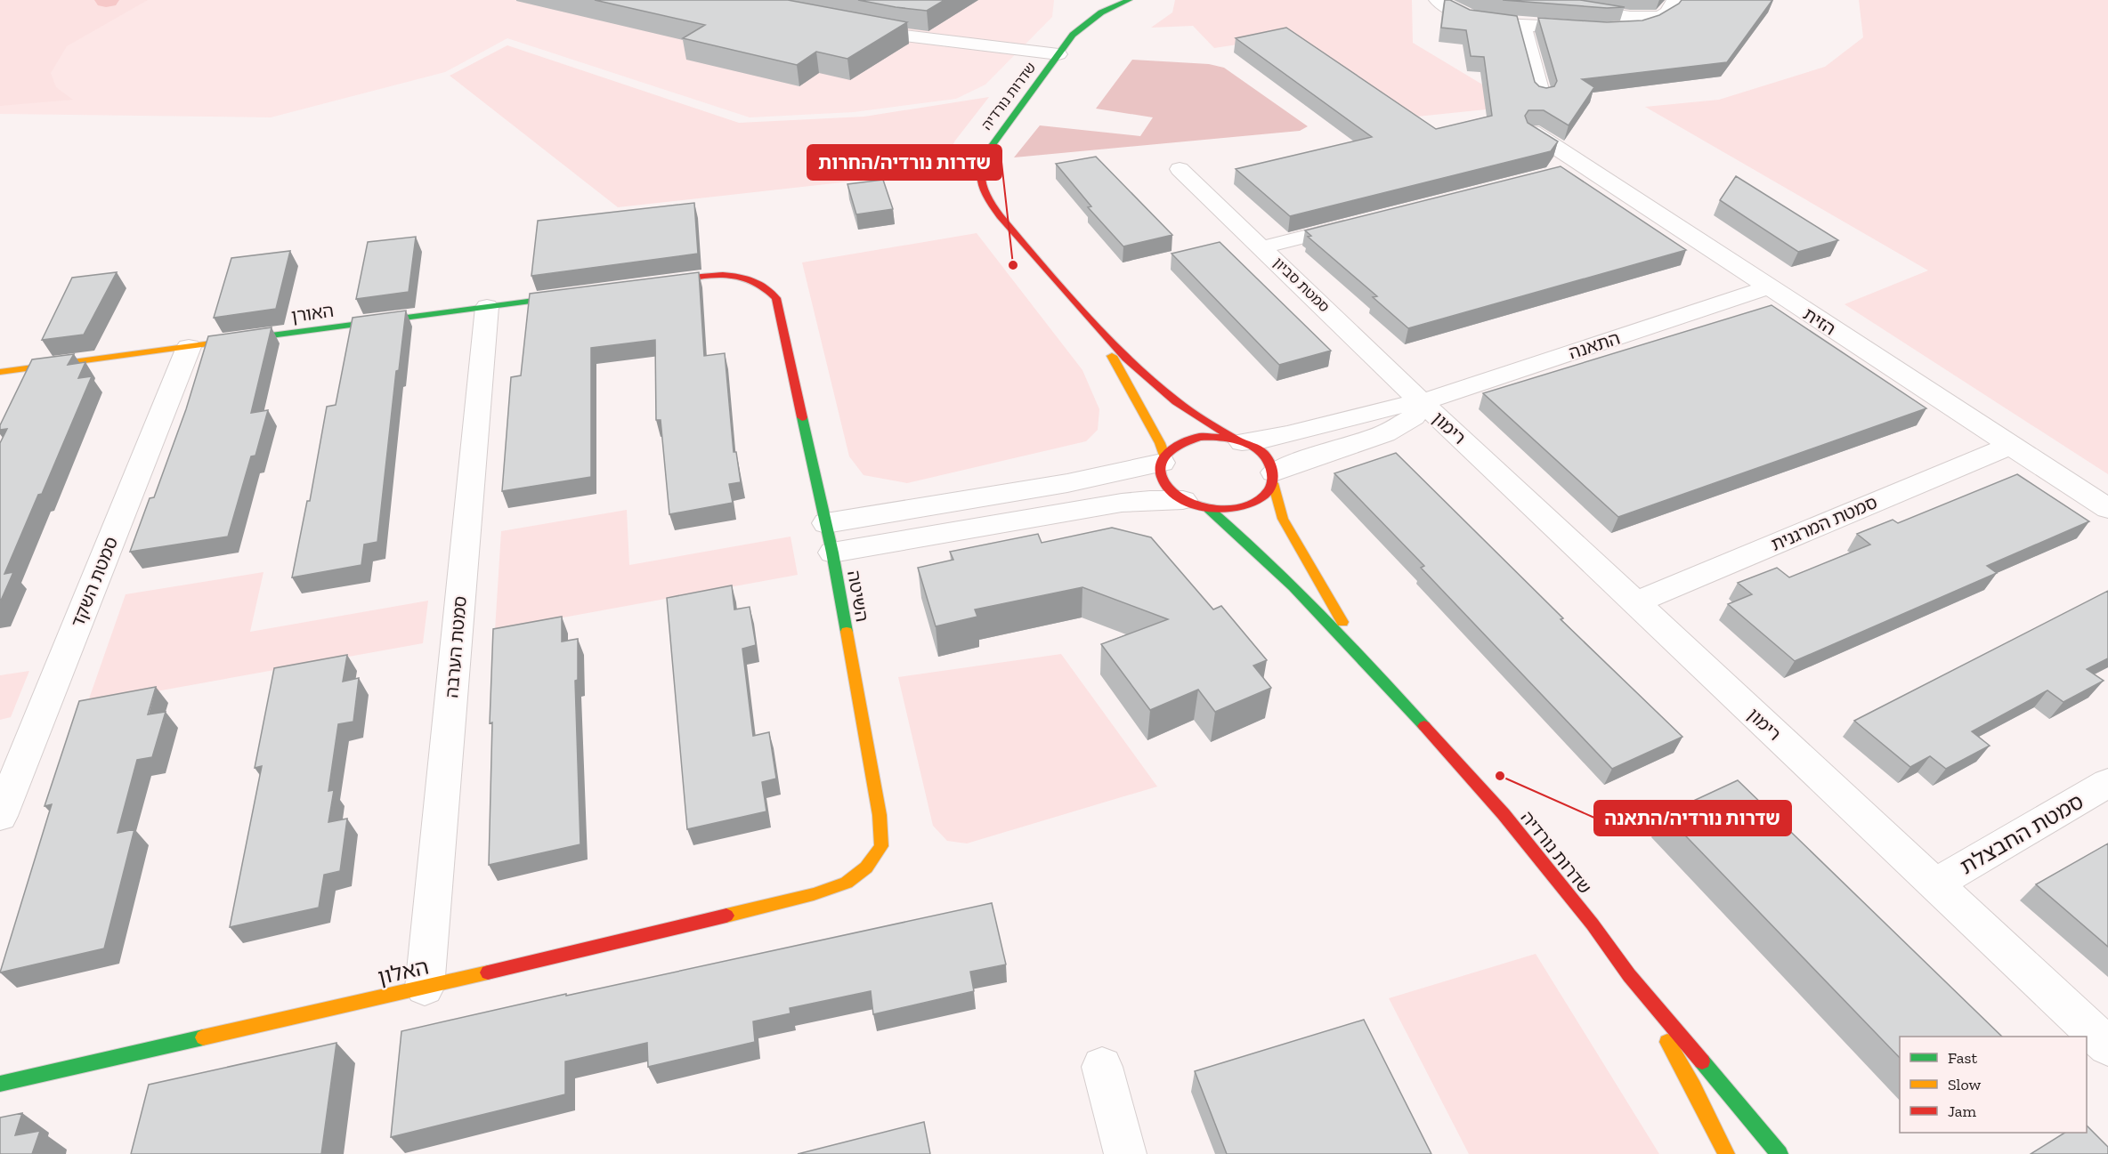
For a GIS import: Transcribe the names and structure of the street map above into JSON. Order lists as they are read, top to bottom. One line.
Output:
{"streets":{"street":["שדרות נורדיה","סמטת סביון","האורן","הזית","התאנה","רימון","סמטת המרגנית","סמטת השקד","השיטה","סמטת הערבה","סמטת החבצלת","האלון"]},"crossings":[["שדרות נורדיה","התאנה"],["סמטת סביון","התאנה"],["סמטת סביון","רימון"],["האורן","סמטת השקד"],["האורן","סמטת הערבה"],["הזית","התאנה"],["הזית","סמטת המרגנית"],["התאנה","רימון"],["רימון","סמטת המרגנית"],["רימון","סמטת החבצלת"],["השיטה","האלון"],["סמטת הערבה","האלון"]],"places":["שדרות נורדיה/החרות","שדרות נורדיה/התאנה"],"legend":["Fast","Slow","Jam"]}
